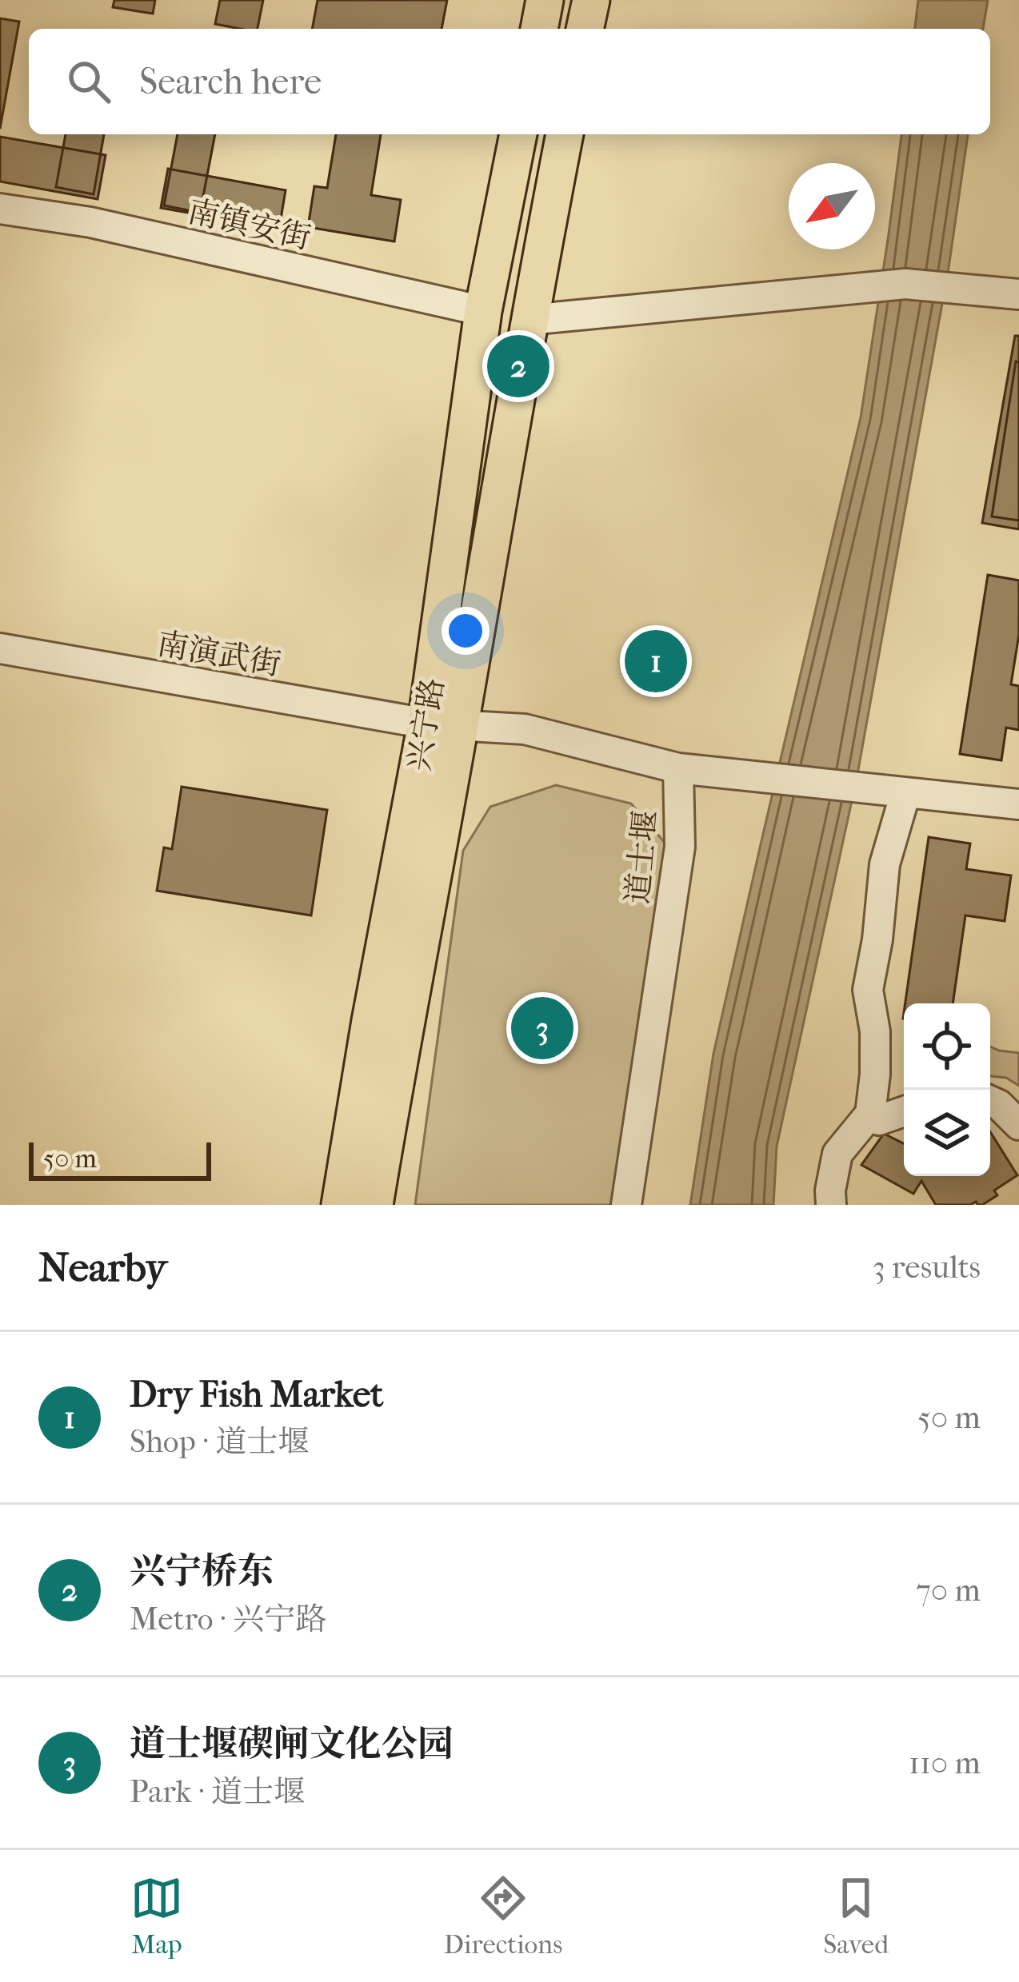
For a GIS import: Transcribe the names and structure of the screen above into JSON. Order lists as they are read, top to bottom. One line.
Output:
{"streets":{"main road":["兴宁路"],"street":["南镇安街","南演武街","道士堰"]},"crossings":[["南镇安街","兴宁路"],["南演武街","兴宁路"],["南演武街","道士堰"],["兴宁路","道士堰"]],"scale_bar":"50 m","north":"bottom left","page":{"search":"Search here","pins":["2","1","3"],"scale":"50 m","heading":["Nearby","3 results"],"list":[{"mark":"1","name":"Dry Fish Market","note":"Shop · 道士堰","value":"50 m"},{"mark":"2","name":"兴宁桥东","note":"Metro · 兴宁路","value":"70 m"},{"mark":"3","name":"道士堰碶闸文化公园","note":"Park · 道士堰","value":"110 m"}],"nav":["Map","Directions","Saved"]}}
